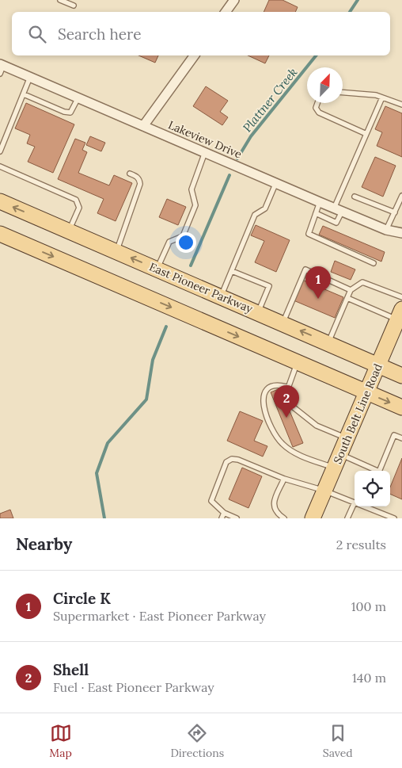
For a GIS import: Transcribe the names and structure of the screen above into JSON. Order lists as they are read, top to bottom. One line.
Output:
{"streets":{"main road":["East Pioneer Parkway","South Belt Line Road"],"street":["Lakeview Drive"]},"crossings":[["East Pioneer Parkway","South Belt Line Road"]],"water":["Plattner Creek"],"north":"top right","page":{"search":"Search here","pins":["1","2"],"heading":["Nearby","2 results"],"list":[{"mark":"1","name":"Circle K","note":"Supermarket · East Pioneer Parkway","value":"100 m"},{"mark":"2","name":"Shell","note":"Fuel · East Pioneer Parkway","value":"140 m"}],"nav":["Map","Directions","Saved"]}}
